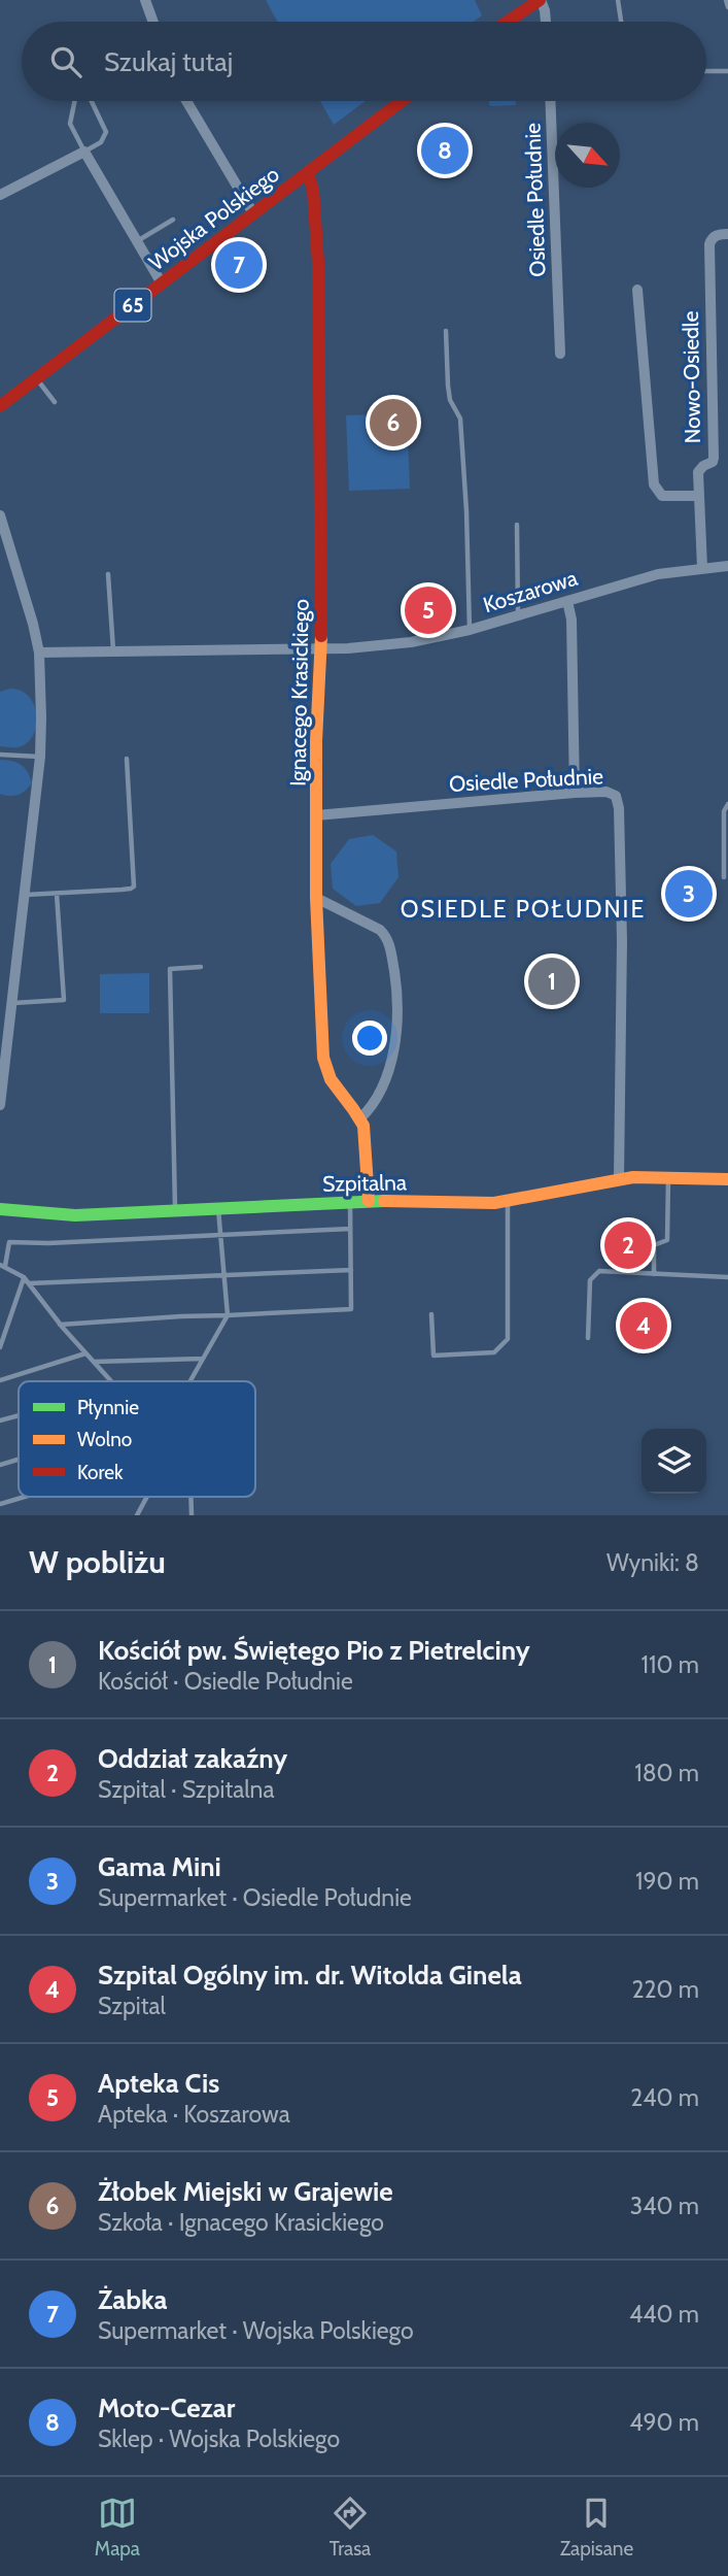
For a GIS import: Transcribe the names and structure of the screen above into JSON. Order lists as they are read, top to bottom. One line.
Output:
{"streets":{"street":["Osiedle Południe","Wojska Polskiego","65","Nowo-Osiedle","Koszarowa","Ignacego Krasickiego","Szpitalna"]},"crossings":[["Osiedle Południe","Ignacego Krasickiego"],["Osiedle Południe","Szpitalna"],["Wojska Polskiego","Ignacego Krasickiego"],["Nowo-Osiedle","Koszarowa"],["Koszarowa","Ignacego Krasickiego"]],"districts":["OSIEDLE POŁUDNIE"],"legend":["Płynnie","Wolno","Korek"],"north":"bottom right","page":{"search":"Szukaj tutaj","pins":["8","7","6","5","3","1","2","4"],"heading":["W pobliżu","Wyniki: 8"],"list":[{"mark":"1","name":"Kościół pw. Świętego Pio z Pietrelciny","note":"Kościół · Osiedle Południe","value":"110 m"},{"mark":"2","name":"Oddział zakaźny","note":"Szpital · Szpitalna","value":"180 m"},{"mark":"3","name":"Gama Mini","note":"Supermarket · Osiedle Południe","value":"190 m"},{"mark":"4","name":"Szpital Ogólny im. dr. Witolda Ginela","note":"Szpital","value":"220 m"},{"mark":"5","name":"Apteka Cis","note":"Apteka · Koszarowa","value":"240 m"},{"mark":"6","name":"Żłobek Miejski w Grajewie","note":"Szkoła · Ignacego Krasickiego","value":"340 m"},{"mark":"7","name":"Żabka","note":"Supermarket · Wojska Polskiego","value":"440 m"},{"mark":"8","name":"Moto-Cezar","note":"Sklep · Wojska Polskiego","value":"490 m"}],"nav":["Mapa","Trasa","Zapisane"]}}
